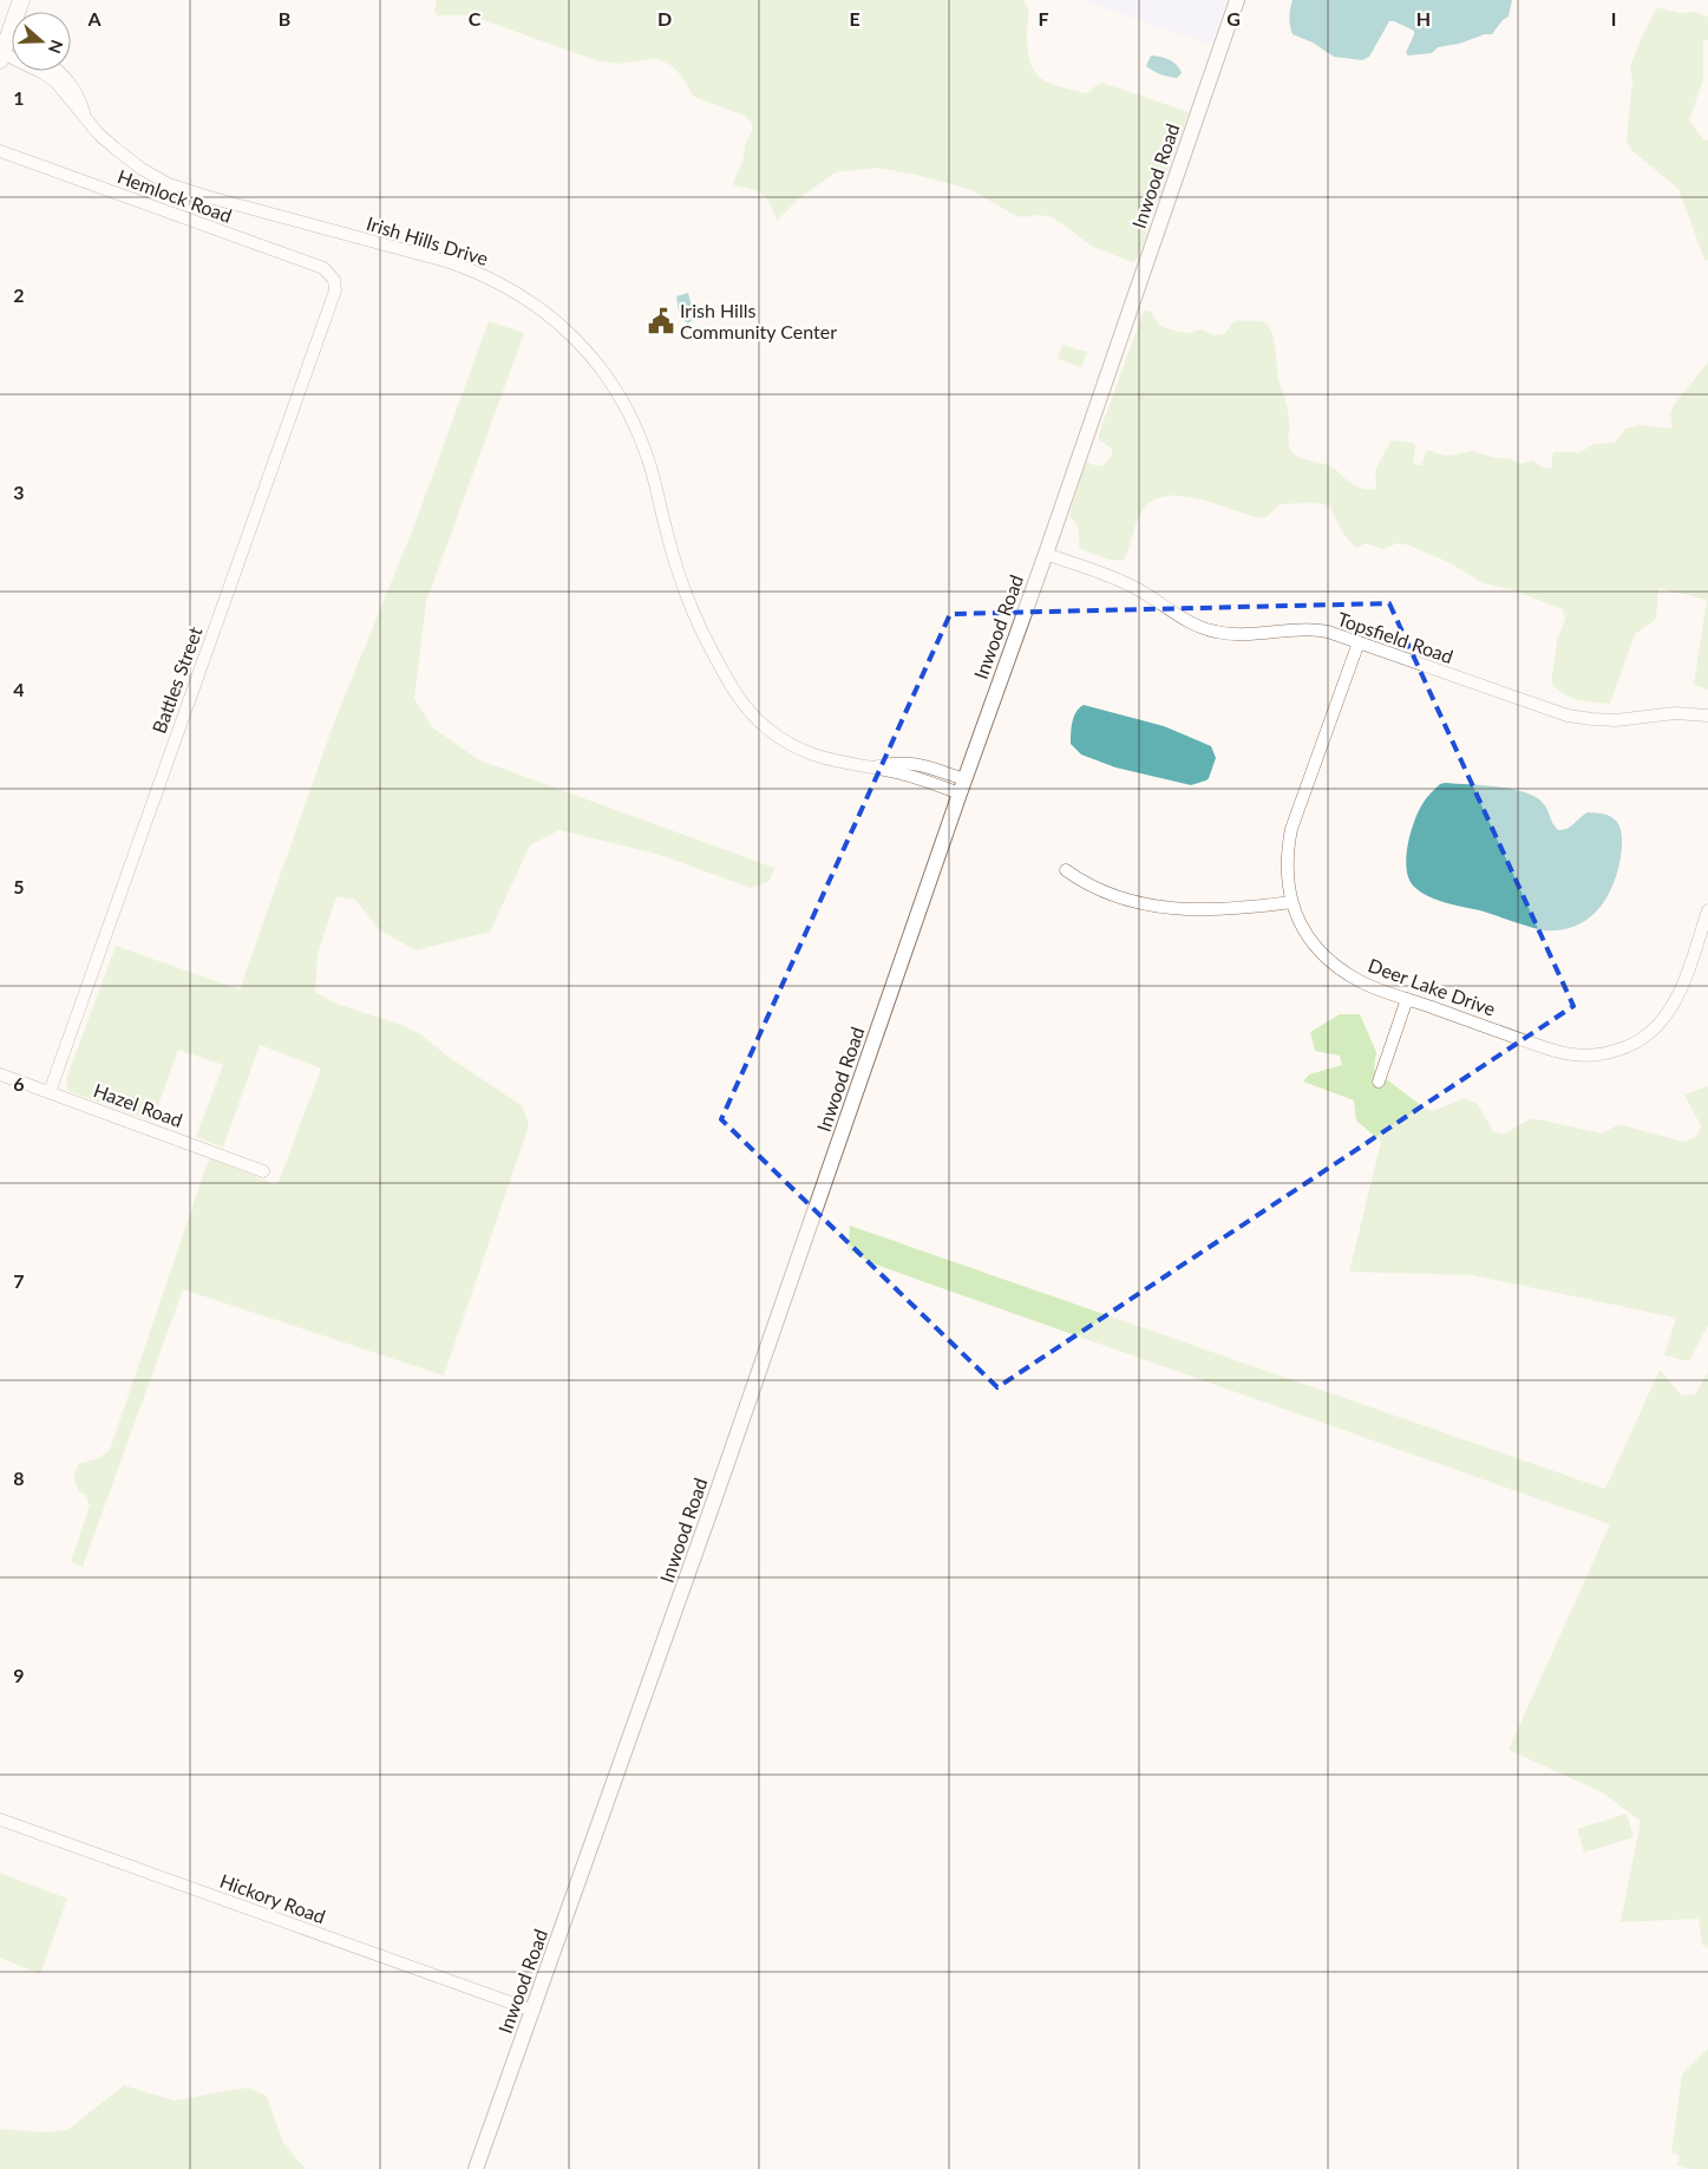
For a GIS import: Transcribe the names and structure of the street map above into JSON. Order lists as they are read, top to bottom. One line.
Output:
{"streets":{"street":["Inwood Road","Hemlock Road","Irish Hills Drive","Topsfield Road","Battles Street","Deer Lake Drive","Hazel Road","Hickory Road"]},"crossings":[["Inwood Road","Irish Hills Drive"],["Inwood Road","Topsfield Road"],["Inwood Road","Hickory Road"],["Hemlock Road","Battles Street"],["Topsfield Road","Deer Lake Drive"],["Battles Street","Hazel Road"]],"places":{"public building":["Irish Hills Community Center"]},"north":"right","grid":{"columns":["A","B","C","D","E","F","G","H","I"],"rows":["1","2","3","4","5","6","7","8","9"]}}
